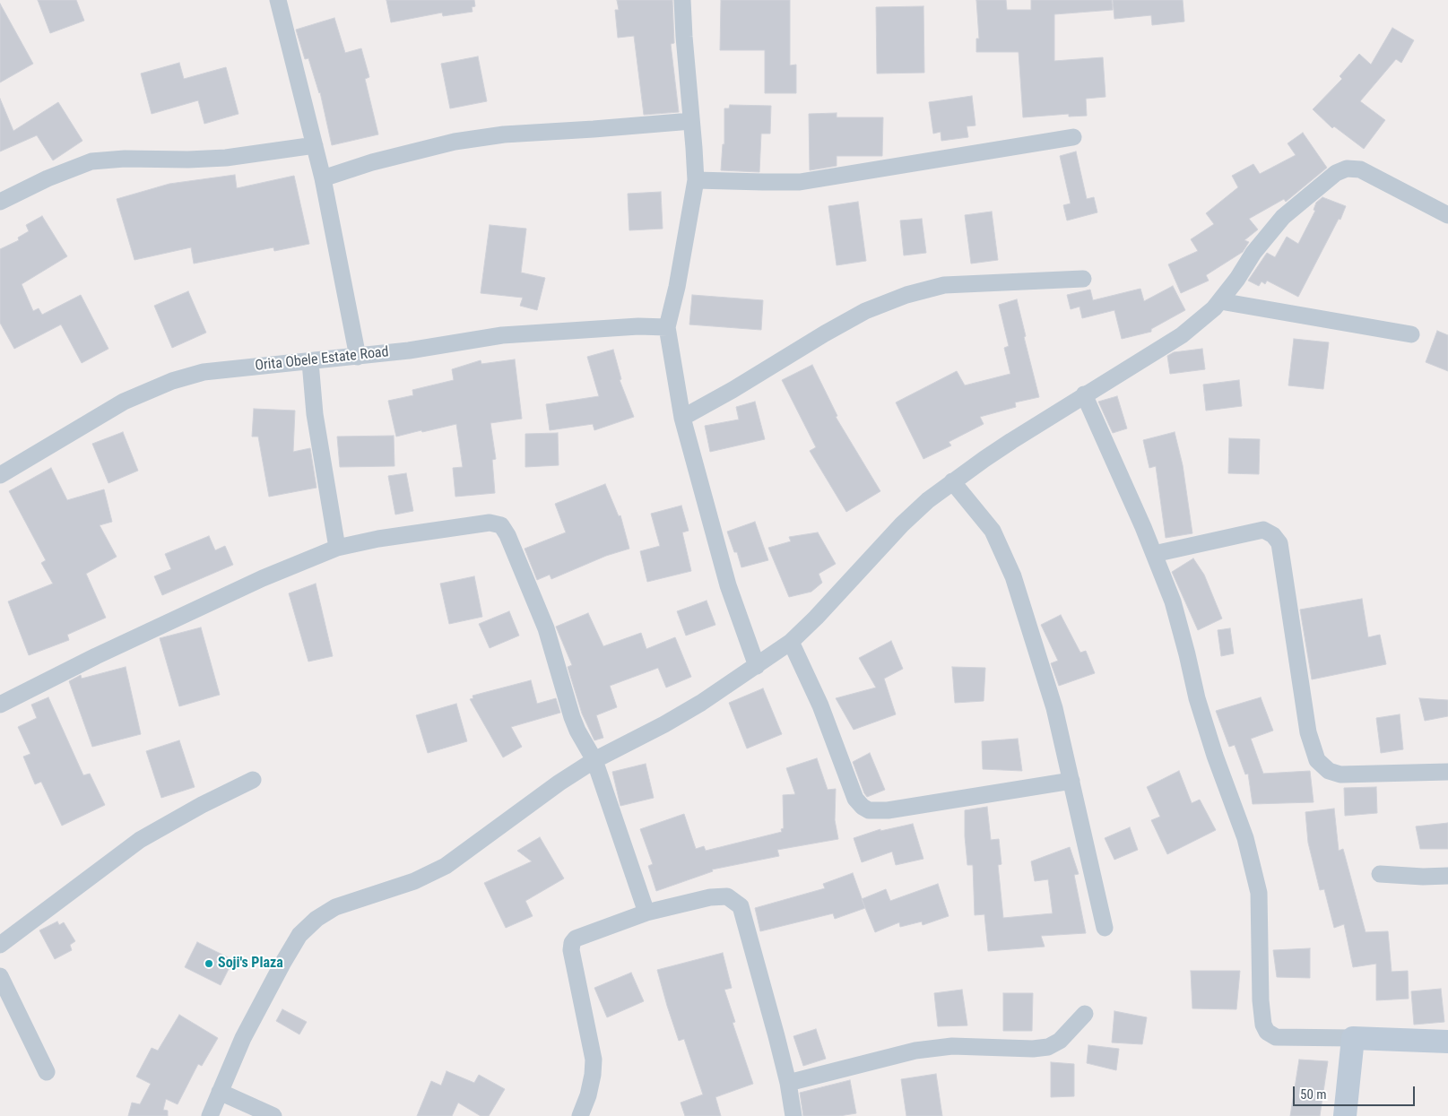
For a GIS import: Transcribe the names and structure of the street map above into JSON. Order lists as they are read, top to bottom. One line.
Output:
{"streets":{"street":["Orita Obele Estate Road"]},"places":["Soji's Plaza"],"scale_bar":"50 m"}
